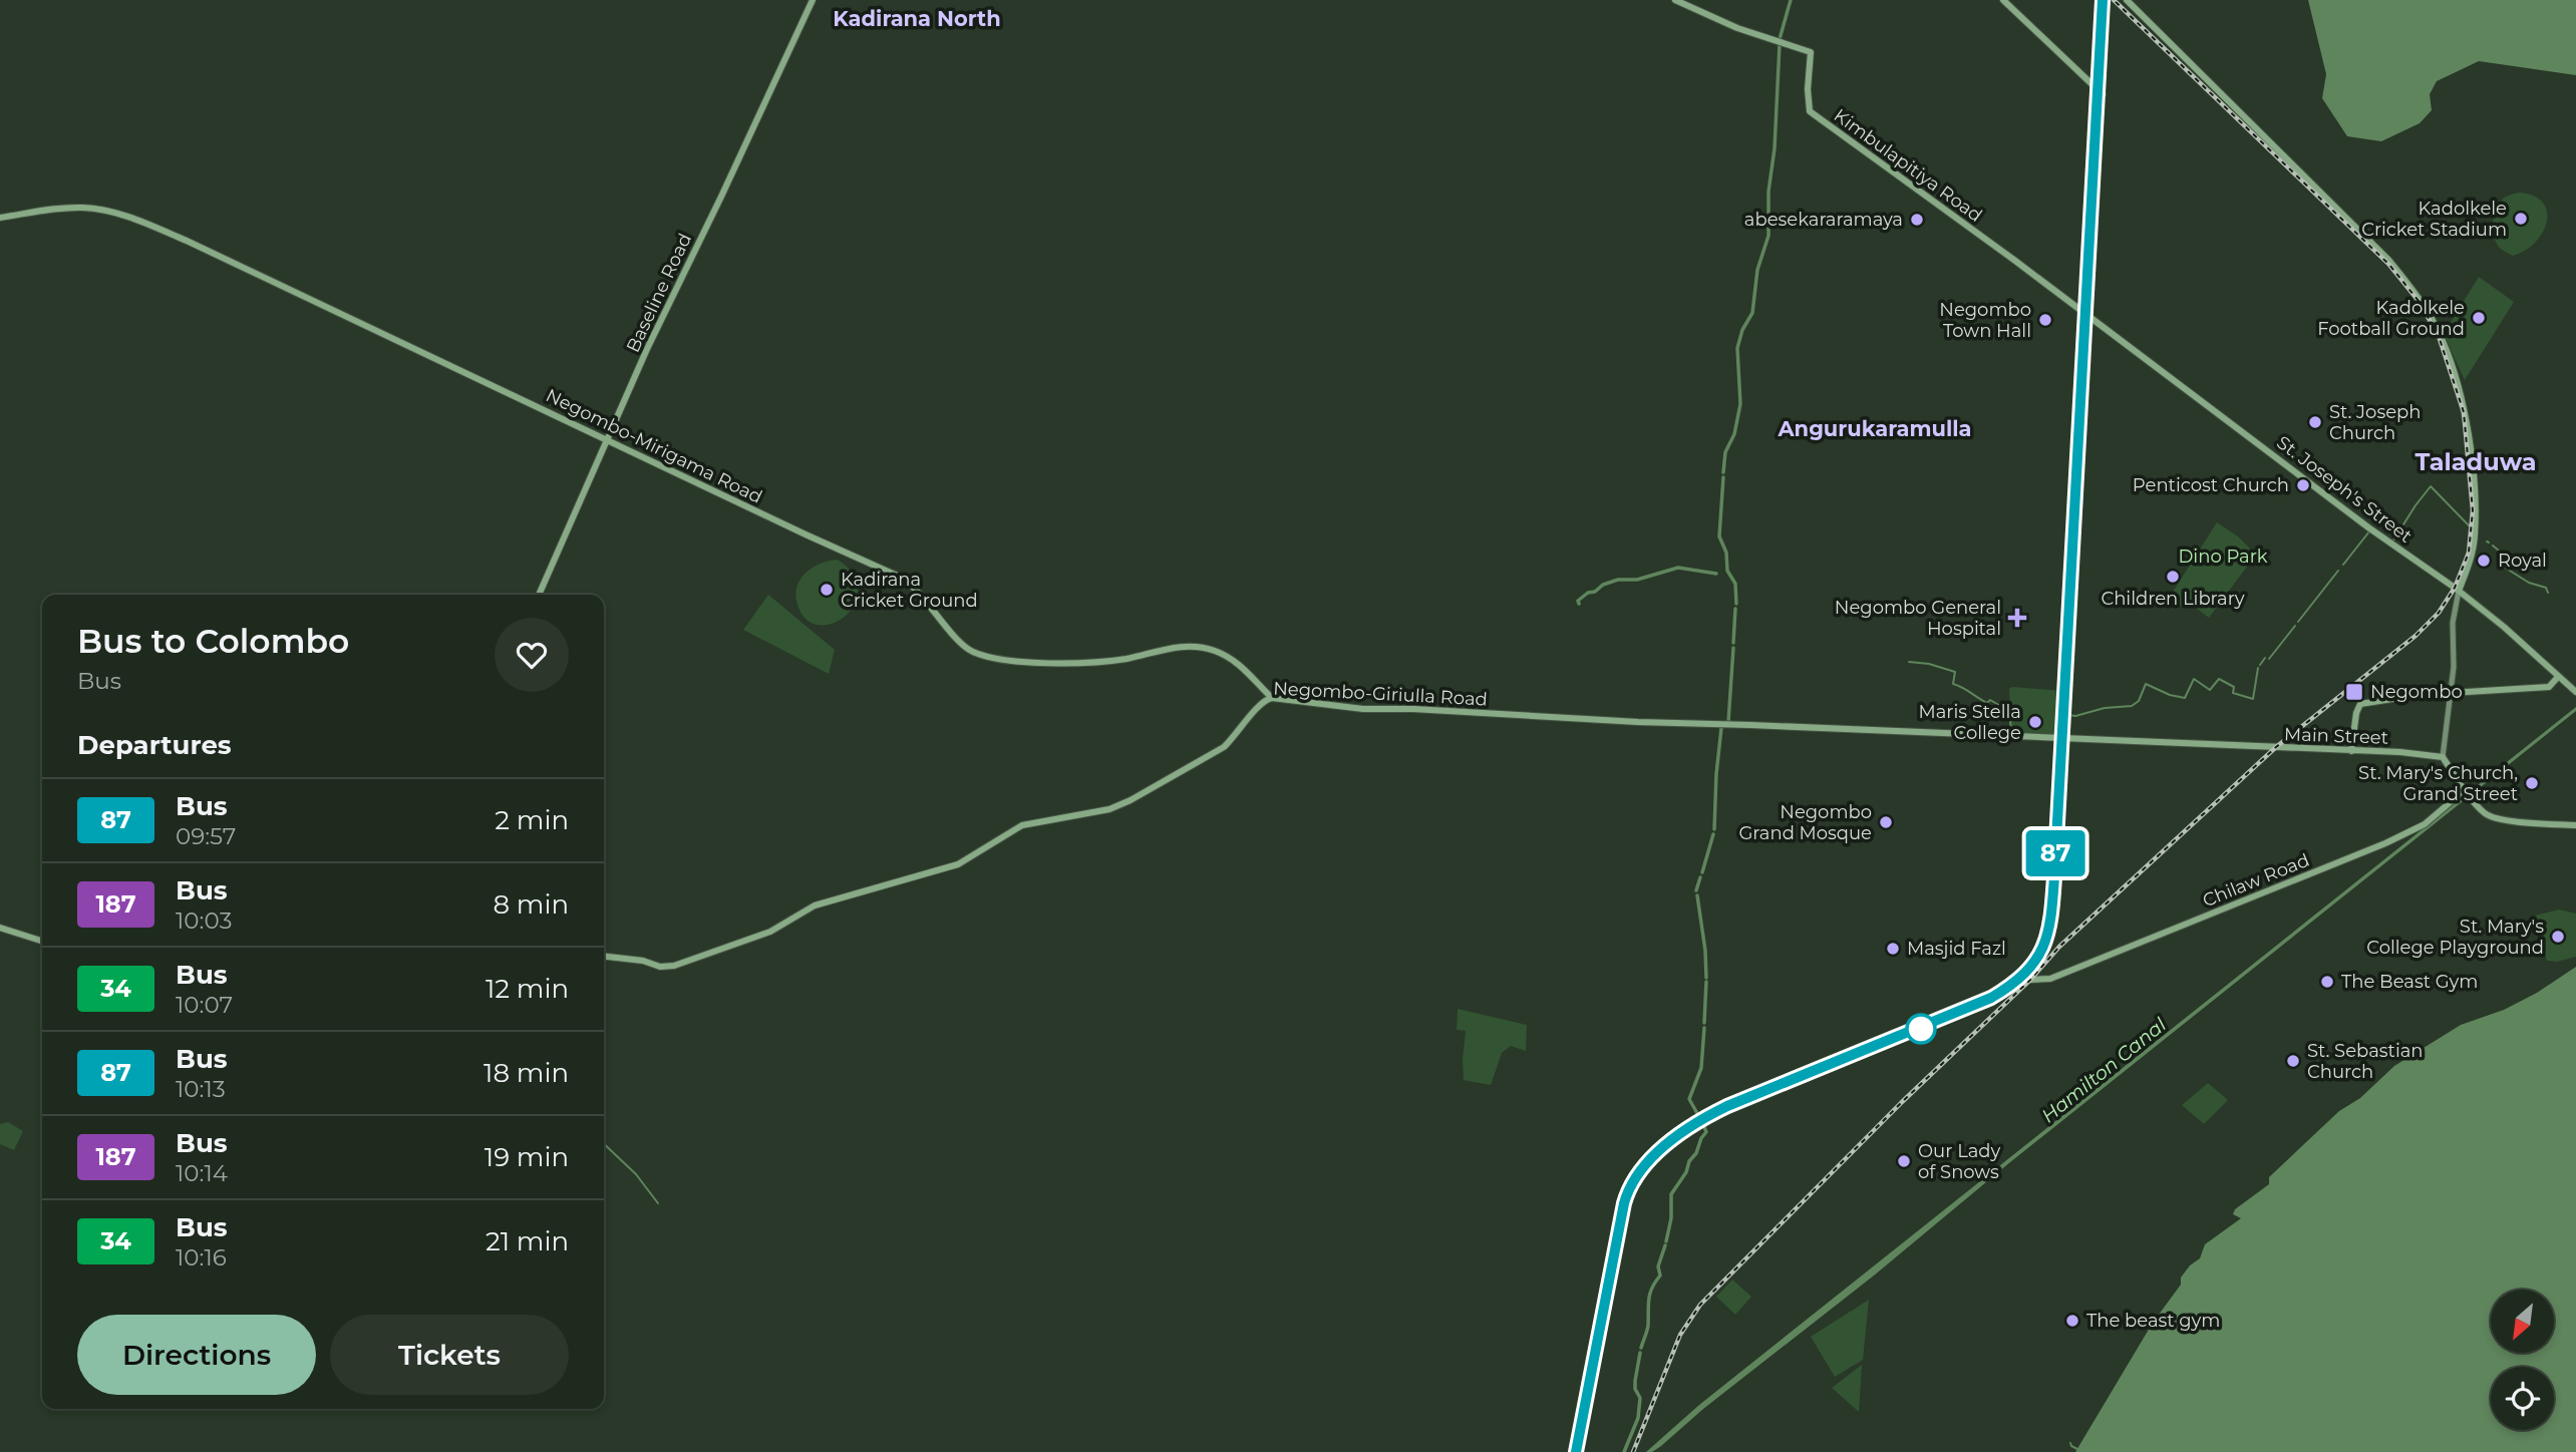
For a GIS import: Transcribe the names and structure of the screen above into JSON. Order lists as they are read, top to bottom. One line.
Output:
{"streets":{"main road":["Kimbulapitiya Road","Baseline Road","Negombo-Mirigama Road","St. Joseph's Street","Negombo-Giriulla Road","Main Street","Chilaw Road"]},"crossings":[["Kimbulapitiya Road","St. Joseph's Street"],["Baseline Road","Negombo-Mirigama Road"],["Negombo-Mirigama Road","Negombo-Giriulla Road"],["Negombo-Giriulla Road","Main Street"]],"districts":["Kadirana North","Angurukaramulla","Taladuwa"],"water":["Hamilton Canal"],"parks":["Dino Park"],"places":{"other":["Kadolkele Cricket Stadium","abesekararamaya","Kadolkele Football Ground","Negombo Town Hall","St. Joseph Church","Penticost Church","Royal","Children Library","Kadirana Cricket Ground","Maris Stella College","St. Mary's Church, Grand Street","Negombo Grand Mosque","St. Mary's College Playground","Masjid Fazl","The Beast Gym","St. Sebastian Church","Our Lady of Snows","The beast gym"],"health":["Negombo General Hospital"],"transit":["Negombo"]},"lines":["bus line 87"],"north":"bottom left","page":{"on_map":"87","heading":[["Bus to Colombo","Bus"],"Departures"],"list":[{"mark":"87","name":"Bus","note":"09:57","value":"2 min"},{"mark":"187","name":"Bus","note":"10:03","value":"8 min"},{"mark":"34","name":"Bus","note":"10:07","value":"12 min"},{"mark":"87","name":"Bus","note":"10:13","value":"18 min"},{"mark":"187","name":"Bus","note":"10:14","value":"19 min"},{"mark":"34","name":"Bus","note":"10:16","value":"21 min"}],"buttons":["Directions","Tickets"]}}
